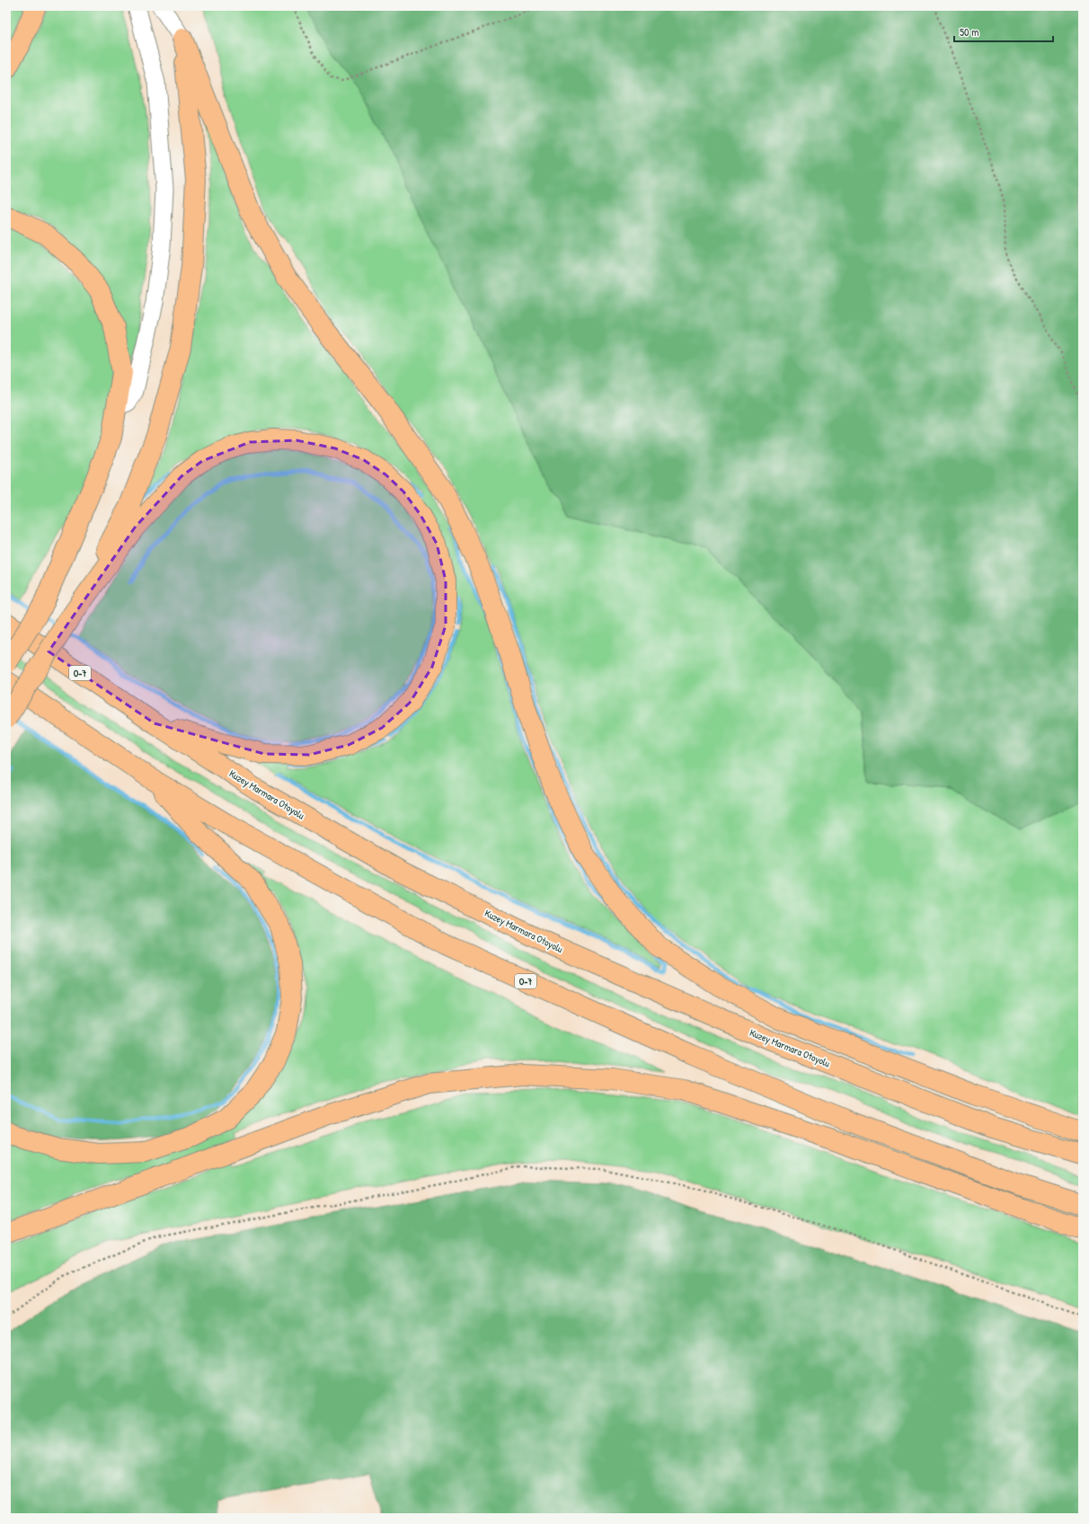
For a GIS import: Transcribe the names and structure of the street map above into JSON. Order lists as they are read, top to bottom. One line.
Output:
{"streets":{"highway":["O-7","Kuzey Marmara Otoyolu"]},"scale_bar":"50 m"}
